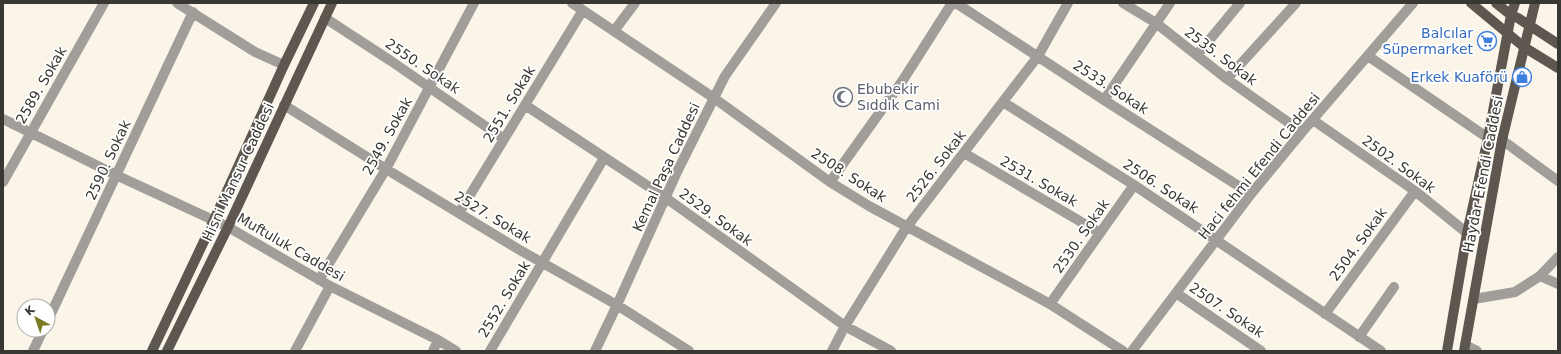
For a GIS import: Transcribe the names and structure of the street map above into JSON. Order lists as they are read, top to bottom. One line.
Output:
{"streets":{"main road":["Hisni Mansur Caddesi","Haydar Efendi Caddesi"],"street":["2535. Sokak","2550. Sokak","2589. Sokak","2533. Sokak","2551. Sokak","2549. Sokak","2590. Sokak","2502. Sokak","2526. Sokak","Haci fehmi Efendi Caddesi","Kemal Paşa Caddesi","2508. Sokak","2531. Sokak","2506. Sokak","2527. Sokak","2529. Sokak","2530. Sokak","2504. Sokak","Muftuluk Caddesi","2552. Sokak","2507. Sokak"]},"crossings":[["2535. Sokak","Haci fehmi Efendi Caddesi"],["2550. Sokak","2551. Sokak"],["2550. Sokak","2549. Sokak"],["2550. Sokak","Hisni Mansur Caddesi"],["2589. Sokak","Muftuluk Caddesi"],["2533. Sokak","2526. Sokak"],["2533. Sokak","Haci fehmi Efendi Caddesi"],["2551. Sokak","2508. Sokak"],["2551. Sokak","2527. Sokak"],["2551. Sokak","2529. Sokak"],["2549. Sokak","2527. Sokak"],["2549. Sokak","Muftuluk Caddesi"],["2590. Sokak","Muftuluk Caddesi"],["2502. Sokak","Haci fehmi Efendi Caddesi"],["2502. Sokak","Haydar Efendi Caddesi"],["2502. Sokak","2504. Sokak"],["2526. Sokak","2508. Sokak"],["2526. Sokak","2531. Sokak"],["2526. Sokak","2506. Sokak"],["2526. Sokak","2529. Sokak"],["Haci fehmi Efendi Caddesi","2506. Sokak"],["Haci fehmi Efendi Caddesi","2507. Sokak"],["Kemal Paşa Caddesi","2508. Sokak"],["Kemal Paşa Caddesi","2527. Sokak"],["Kemal Paşa Caddesi","2529. Sokak"],["Hisni Mansur Caddesi","2527. Sokak"],["Hisni Mansur Caddesi","Muftuluk Caddesi"],["2508. Sokak","2530. Sokak"],["2531. Sokak","2530. Sokak"],["2506. Sokak","2530. Sokak"],["2506. Sokak","2504. Sokak"],["2527. Sokak","2552. Sokak"],["2529. Sokak","2552. Sokak"]],"places":{"supermarket":["Balcılar Süpermarket"],"shop":["Erkek Kuaförü"],"mosque":["Ebubekir Sıddık Cami"]},"north":"top left"}
